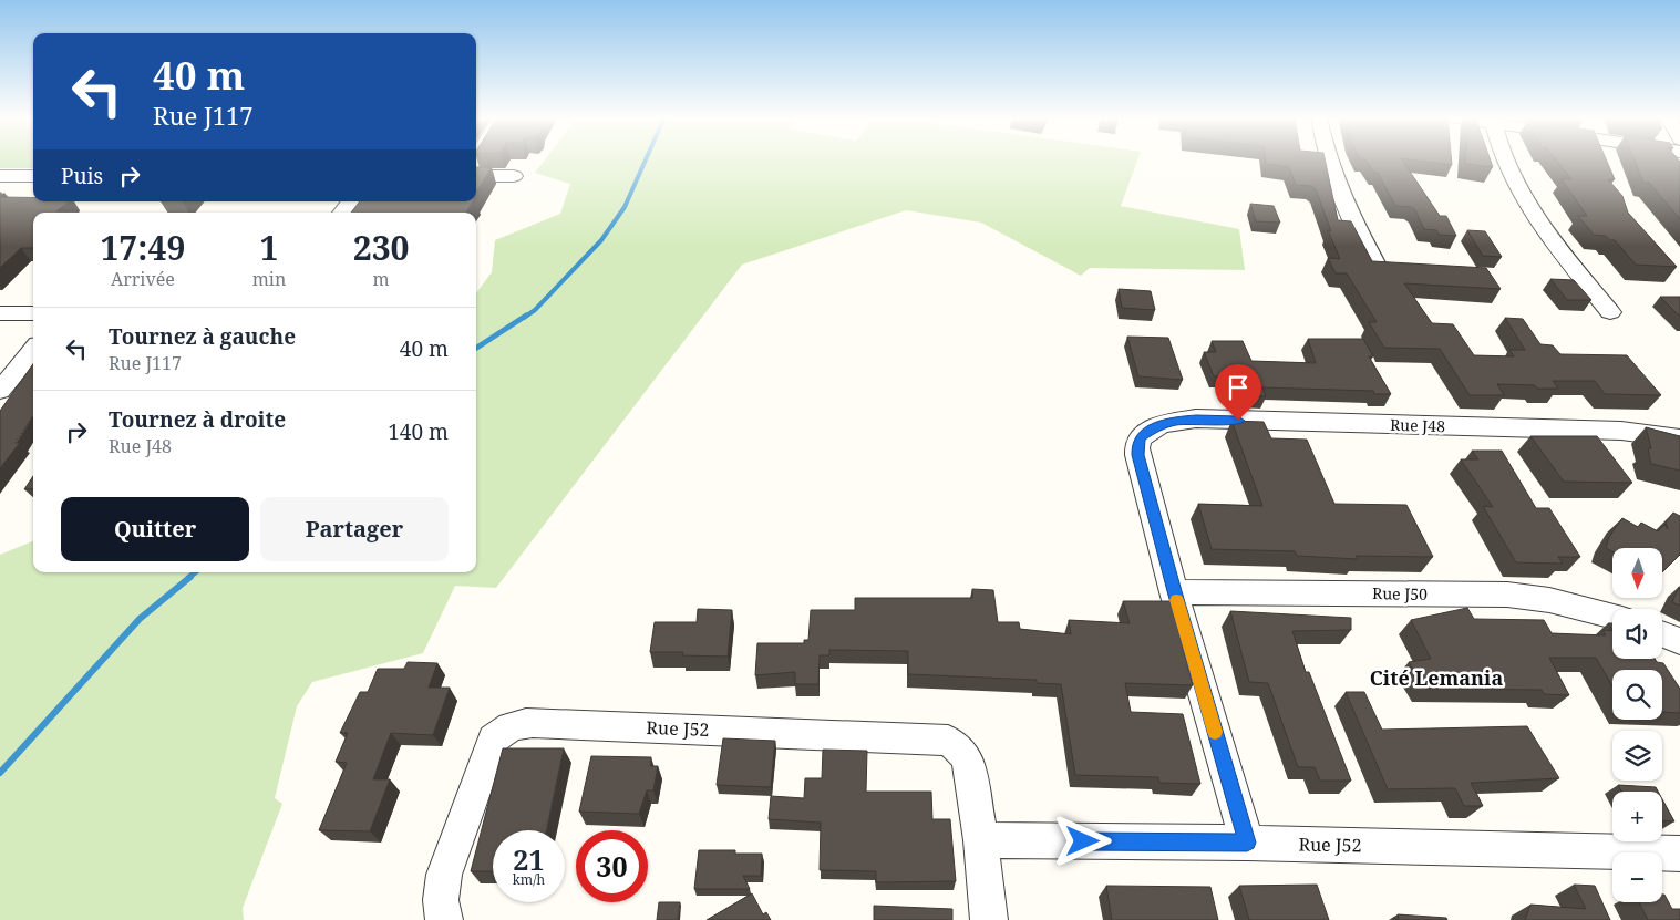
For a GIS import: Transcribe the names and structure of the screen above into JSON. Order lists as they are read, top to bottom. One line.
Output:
{"streets":{"street":["Rue J48","Rue J50","Rue J52"]},"crossings":[["Rue J48","Rue J50"]],"districts":["Cité Lemania"],"north":"bottom","page":{"turn":["40 m","Rue J117"],"then":"Puis","eta":["17:49","Arrivée","1","min","230","m"],"list":[{"name":"Tournez à gauche","note":"Rue J117","value":"40 m"},{"name":"Tournez à droite","note":"Rue J48","value":"140 m"}],"buttons":["Quitter","Partager"],"map_buttons":["+","−"],"speed":"21 km/h","limit":"30"}}
